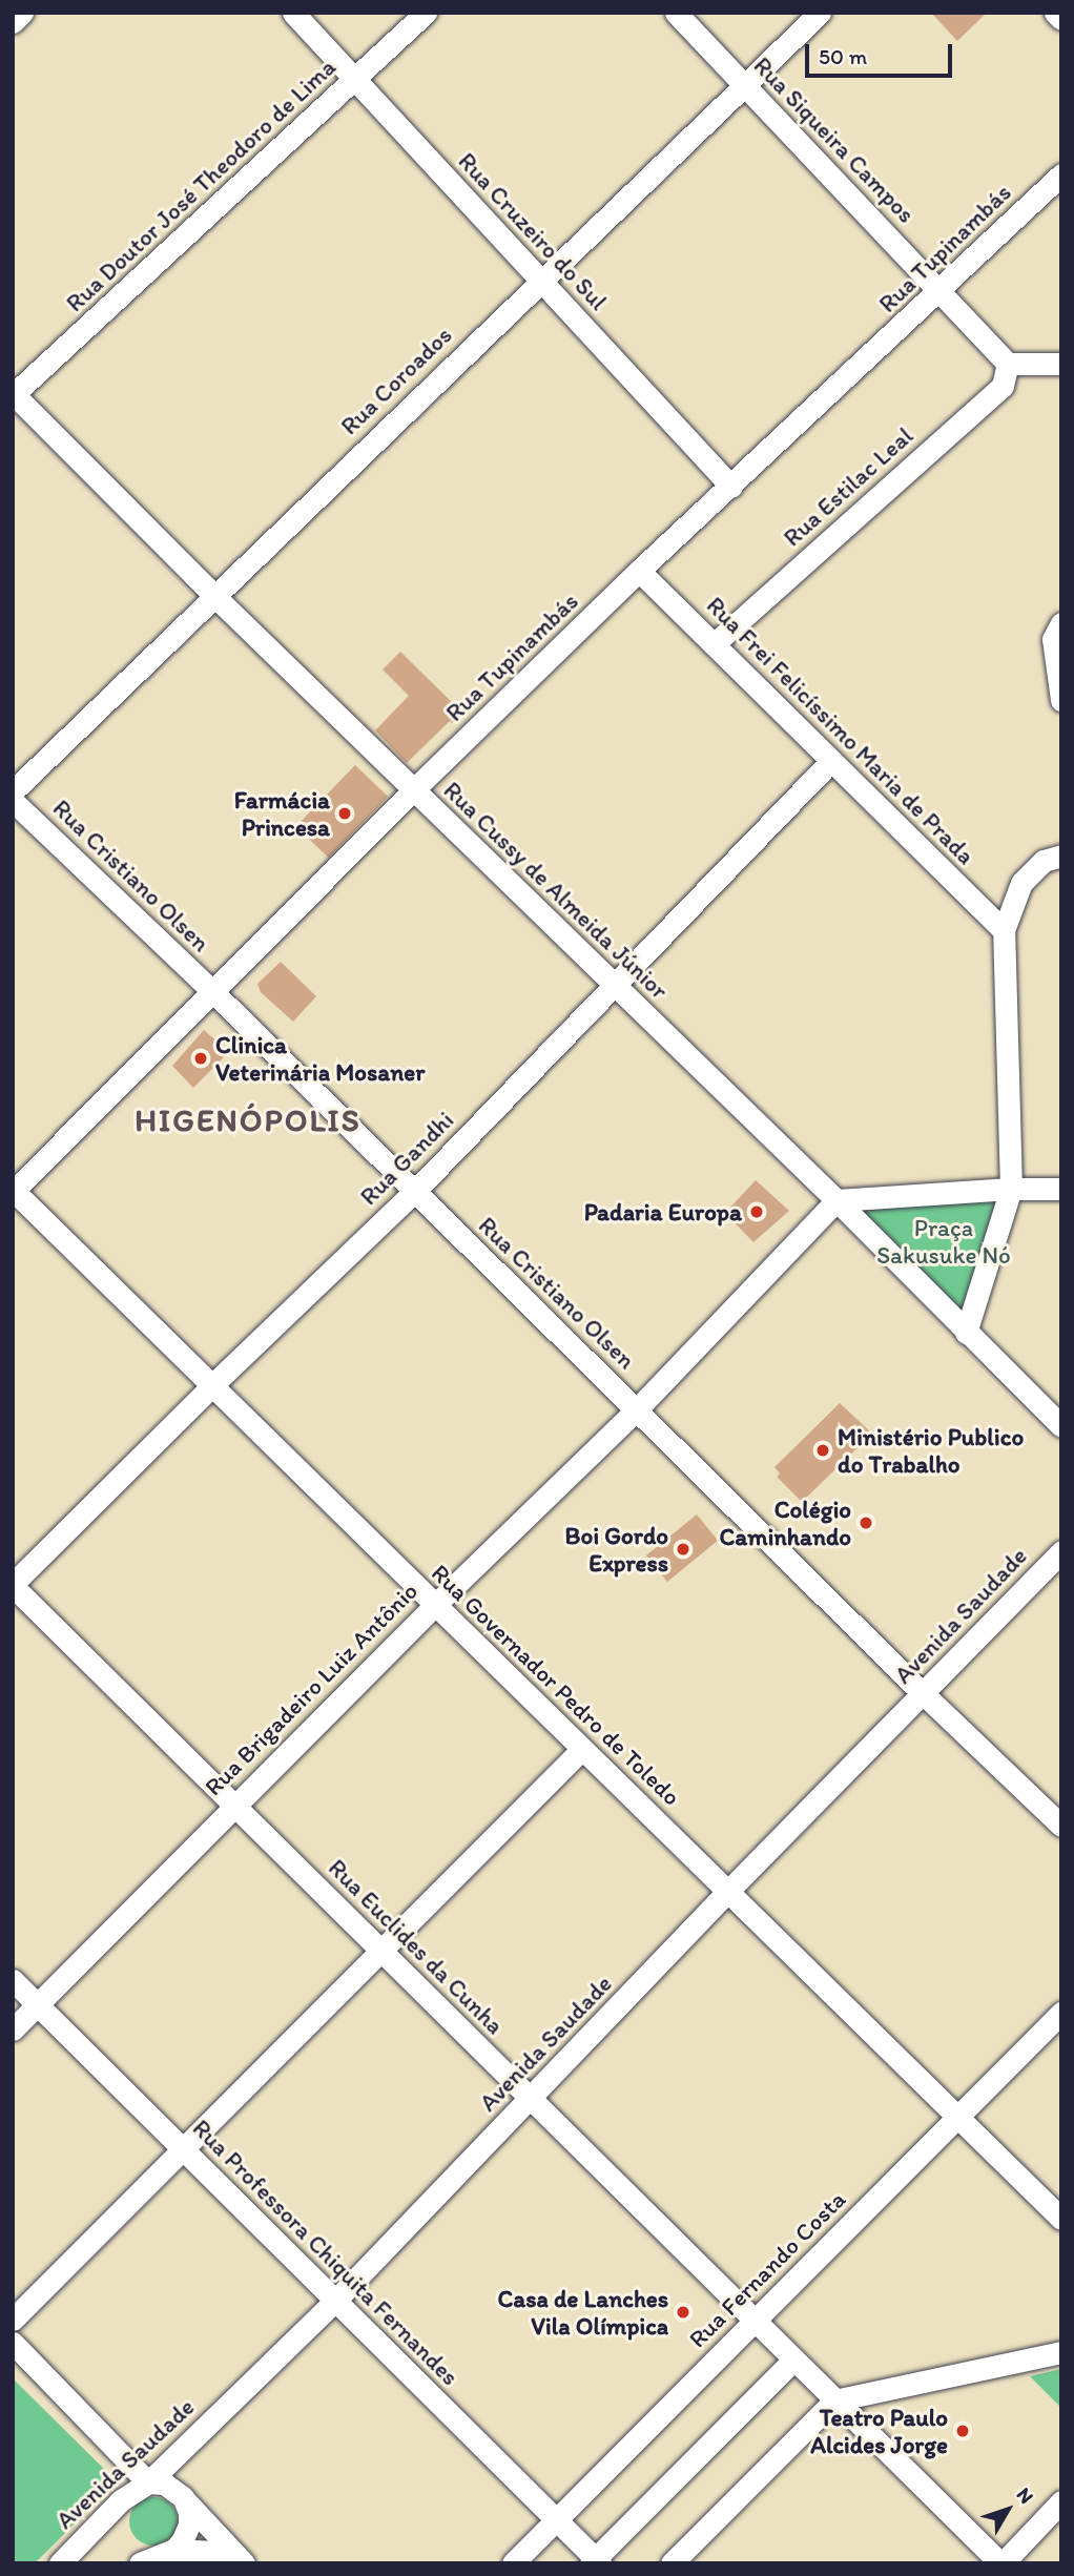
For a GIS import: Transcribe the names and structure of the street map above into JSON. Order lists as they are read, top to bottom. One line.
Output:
{"streets":{"street":["Rua Siqueira Campos","Rua Doutor José Theodoro de Lima","Rua Cruzeiro do Sul","Rua Tupinambás","Rua Coroados","Rua Estilac Leal","Rua Frei Felicíssimo Maria de Prada","Rua Cristiano Olsen","Rua Cussy de Almeida Júnior","Rua Gandhi","Avenida Saudade","Rua Governador Pedro de Toledo","Rua Brigadeiro Luiz Antônio","Rua Euclides da Cunha","Rua Professora Chiquita Fernandes","Rua Fernando Costa"]},"crossings":[["Rua Siqueira Campos","Rua Tupinambás"],["Rua Siqueira Campos","Rua Coroados"],["Rua Siqueira Campos","Rua Estilac Leal"],["Rua Doutor José Theodoro de Lima","Rua Cruzeiro do Sul"],["Rua Doutor José Theodoro de Lima","Rua Cussy de Almeida Júnior"],["Rua Cruzeiro do Sul","Rua Tupinambás"],["Rua Cruzeiro do Sul","Rua Coroados"],["Rua Tupinambás","Rua Frei Felicíssimo Maria de Prada"],["Rua Tupinambás","Rua Cristiano Olsen"],["Rua Tupinambás","Rua Cussy de Almeida Júnior"],["Rua Tupinambás","Rua Governador Pedro de Toledo"],["Rua Coroados","Rua Cussy de Almeida Júnior"],["Rua Estilac Leal","Rua Frei Felicíssimo Maria de Prada"],["Rua Frei Felicíssimo Maria de Prada","Rua Gandhi"],["Rua Cristiano Olsen","Rua Gandhi"],["Rua Cristiano Olsen","Avenida Saudade"],["Rua Cristiano Olsen","Rua Brigadeiro Luiz Antônio"],["Rua Cussy de Almeida Júnior","Rua Gandhi"],["Rua Cussy de Almeida Júnior","Rua Brigadeiro Luiz Antônio"],["Rua Gandhi","Rua Governador Pedro de Toledo"],["Rua Gandhi","Rua Euclides da Cunha"],["Avenida Saudade","Rua Governador Pedro de Toledo"],["Avenida Saudade","Rua Euclides da Cunha"],["Avenida Saudade","Rua Professora Chiquita Fernandes"],["Rua Governador Pedro de Toledo","Rua Brigadeiro Luiz Antônio"],["Rua Governador Pedro de Toledo","Rua Fernando Costa"],["Rua Brigadeiro Luiz Antônio","Rua Euclides da Cunha"],["Rua Brigadeiro Luiz Antônio","Rua Professora Chiquita Fernandes"],["Rua Euclides da Cunha","Rua Fernando Costa"],["Rua Professora Chiquita Fernandes","Rua Fernando Costa"]],"districts":["HIGENÓPOLIS"],"parks":["Praça Sakusuke Nó"],"places":["Farmácia Princesa","Clinica Veterinária Mosaner","Padaria Europa","Ministério Publico do Trabalho","Colégio Caminhando","Boi Gordo Express","Casa de Lanches Vila Olímpica","Teatro Paulo Alcides Jorge"],"scale_bar":"50 m","north":"top right"}
